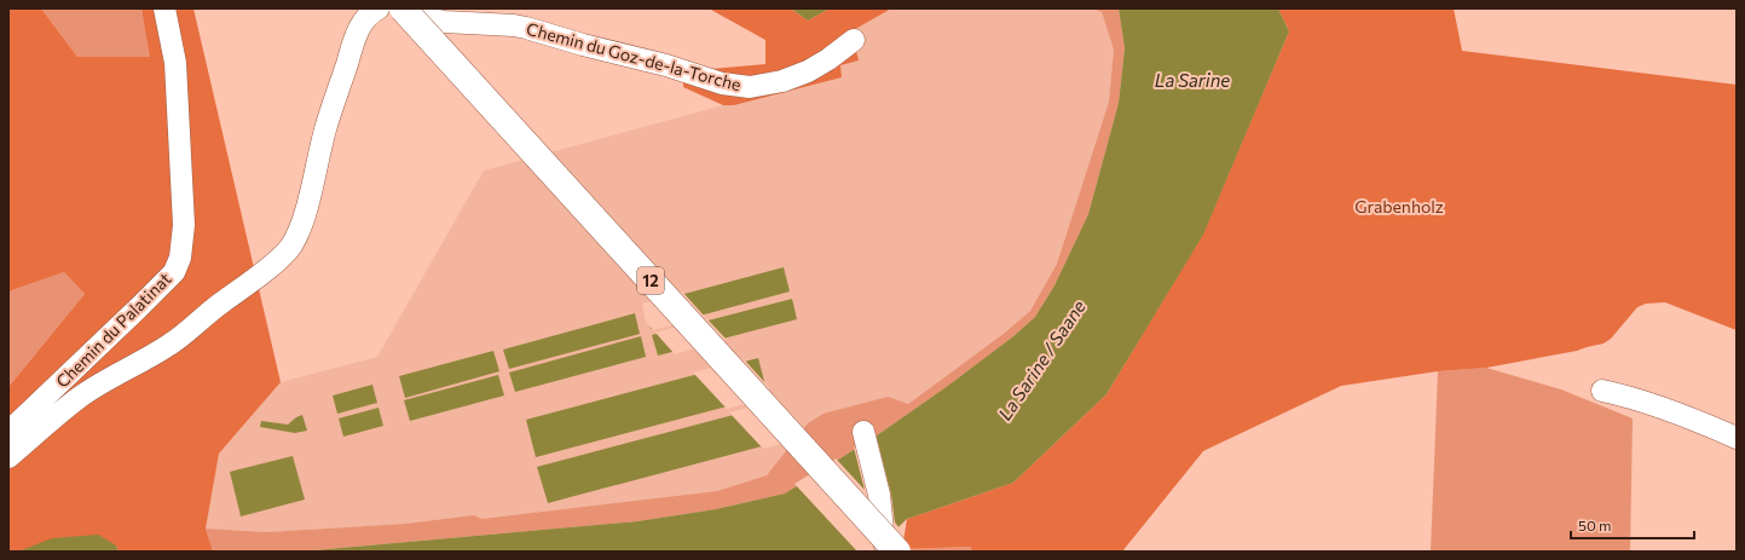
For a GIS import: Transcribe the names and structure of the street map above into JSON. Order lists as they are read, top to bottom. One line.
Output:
{"streets":{"main road":["12"],"street":["Chemin du Goz-de-la-Torche","Chemin du Palatinat"]},"crossings":[["Chemin du Goz-de-la-Torche","12"]],"water":["La Sarine","La Sarine / Saane"],"parks":["Grabenholz"],"scale_bar":"50 m"}
